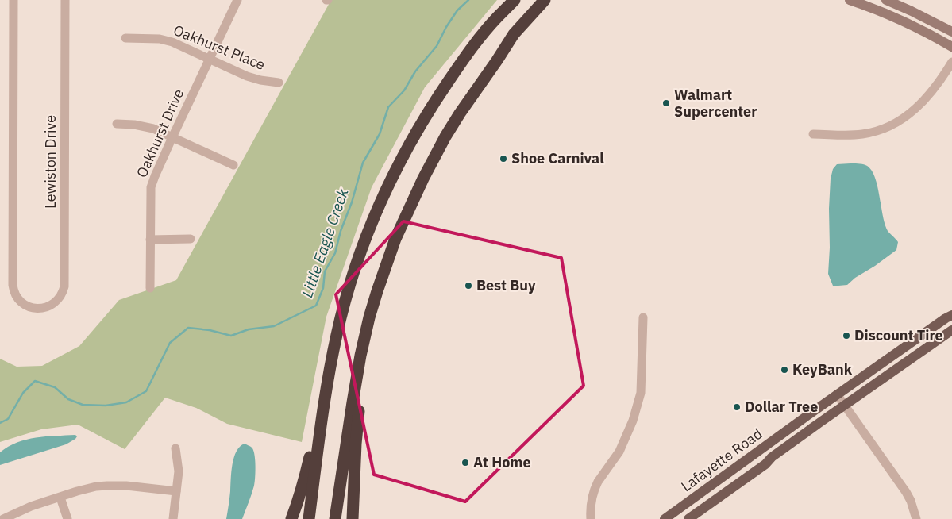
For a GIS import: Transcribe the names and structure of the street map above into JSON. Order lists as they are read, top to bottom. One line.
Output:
{"streets":{"main road":["Lafayette Road"],"street":["Oakhurst Place","Oakhurst Drive","Lewiston Drive"]},"crossings":[["Oakhurst Place","Oakhurst Drive"]],"water":["Little Eagle Creek"],"places":["Walmart Supercenter","Shoe Carnival","Best Buy","Discount Tire","KeyBank","Dollar Tree","At Home"]}
